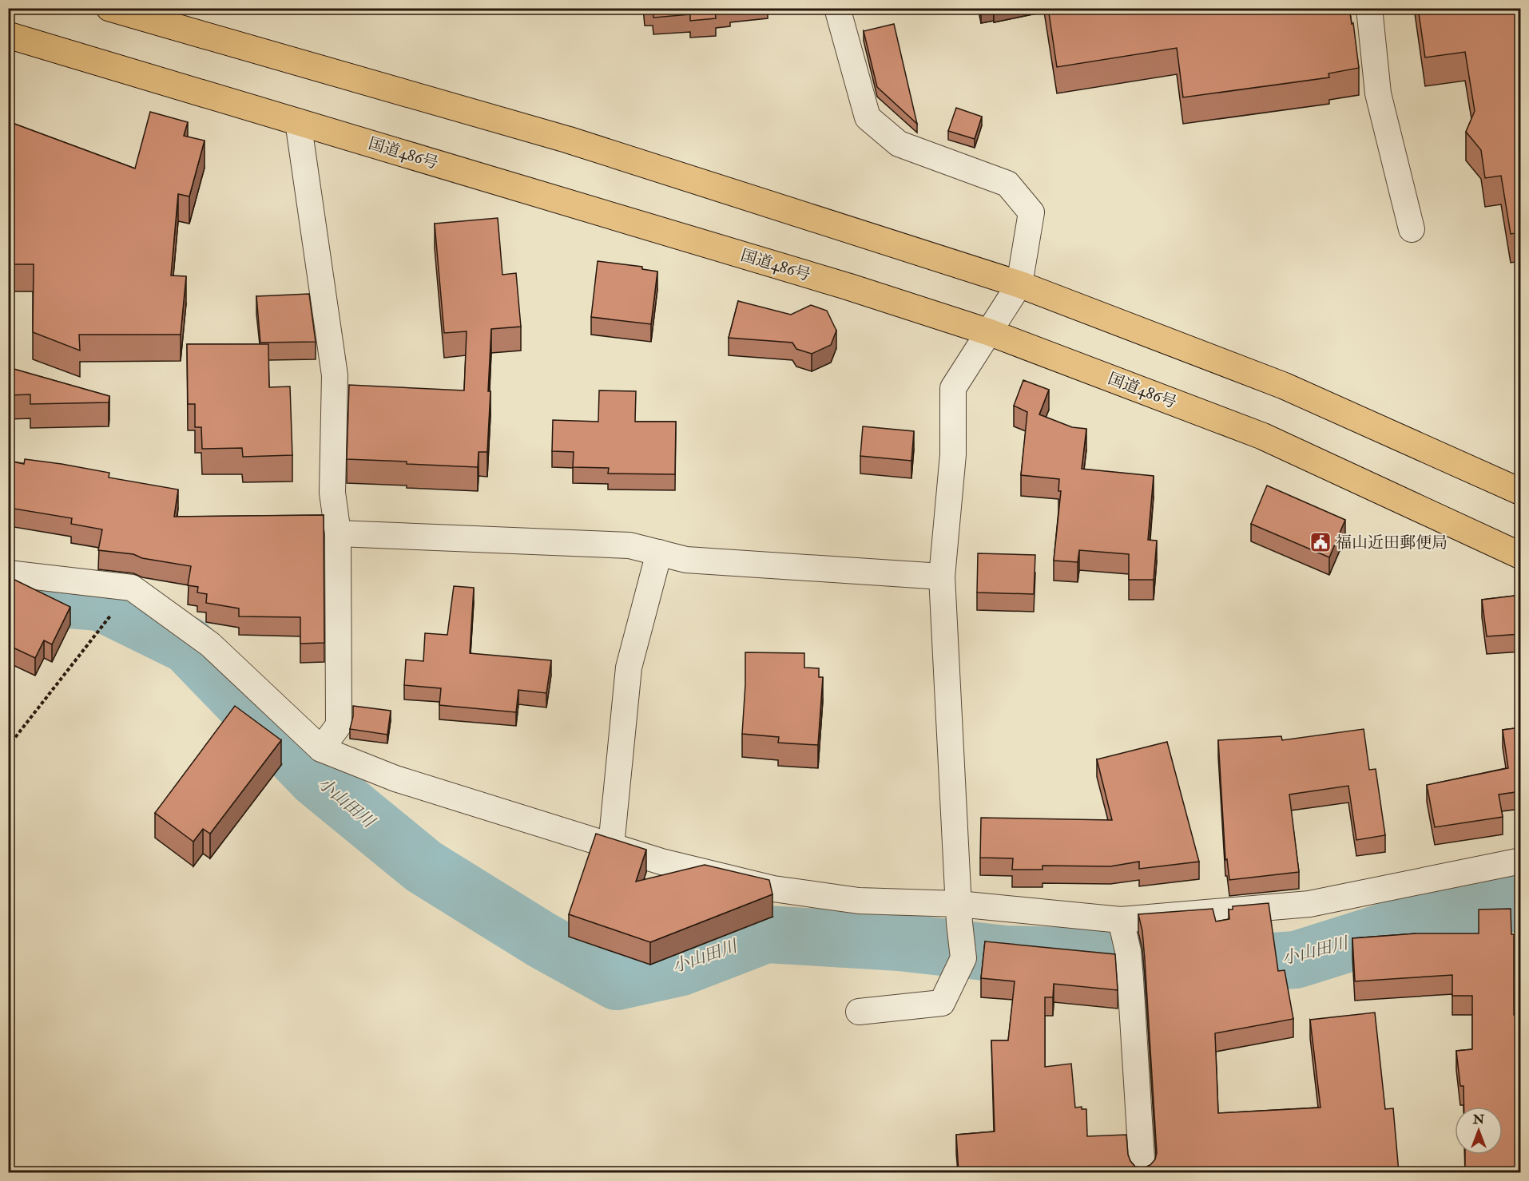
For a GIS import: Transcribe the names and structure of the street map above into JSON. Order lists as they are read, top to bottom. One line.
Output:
{"streets":{"highway":["国道486号"]},"water":["小山田川"],"places":{"public building":["福山近田郵便局"]},"north":"top"}
